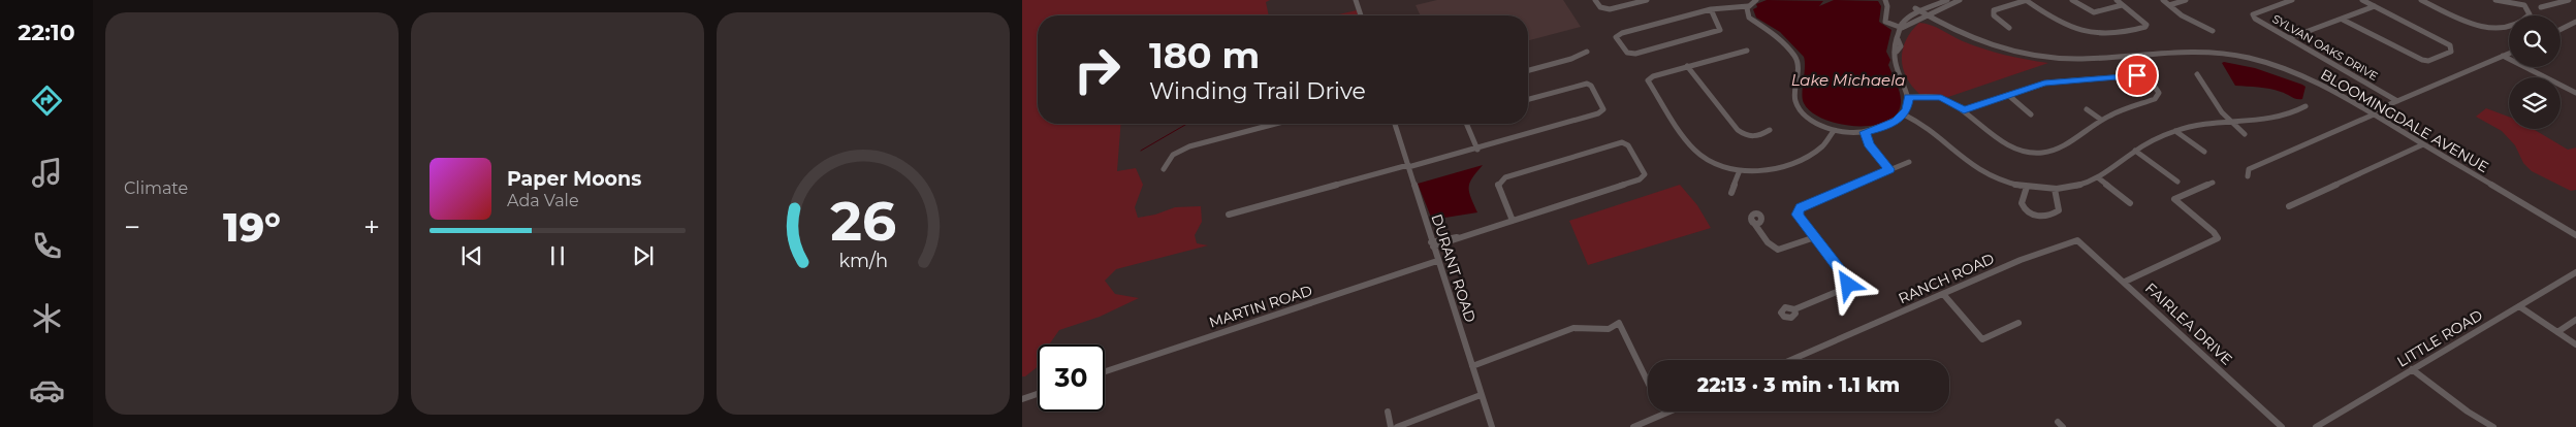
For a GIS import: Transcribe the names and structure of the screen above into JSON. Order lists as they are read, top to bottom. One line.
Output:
{"streets":{"street":["SYLVAN OAKS DRIVE","BLOOMINGDALE AVENUE","DURANT ROAD","RANCH ROAD","MARTIN ROAD","FAIRLEA DRIVE","LITTLE ROAD"]},"crossings":[["DURANT ROAD","MARTIN ROAD"],["RANCH ROAD","FAIRLEA DRIVE"]],"water":["Lake Michaela"],"page":{"tabs":"22:10","tile":"Climate","turn":["180 m","Winding Trail Drive"],"song":["Paper Moons","Ada Vale"],"heat":["−","19°","+"],"limit":"30","trip":"22:13 · 3 min · 1.1 km","gauge":["26","km/h"]}}
